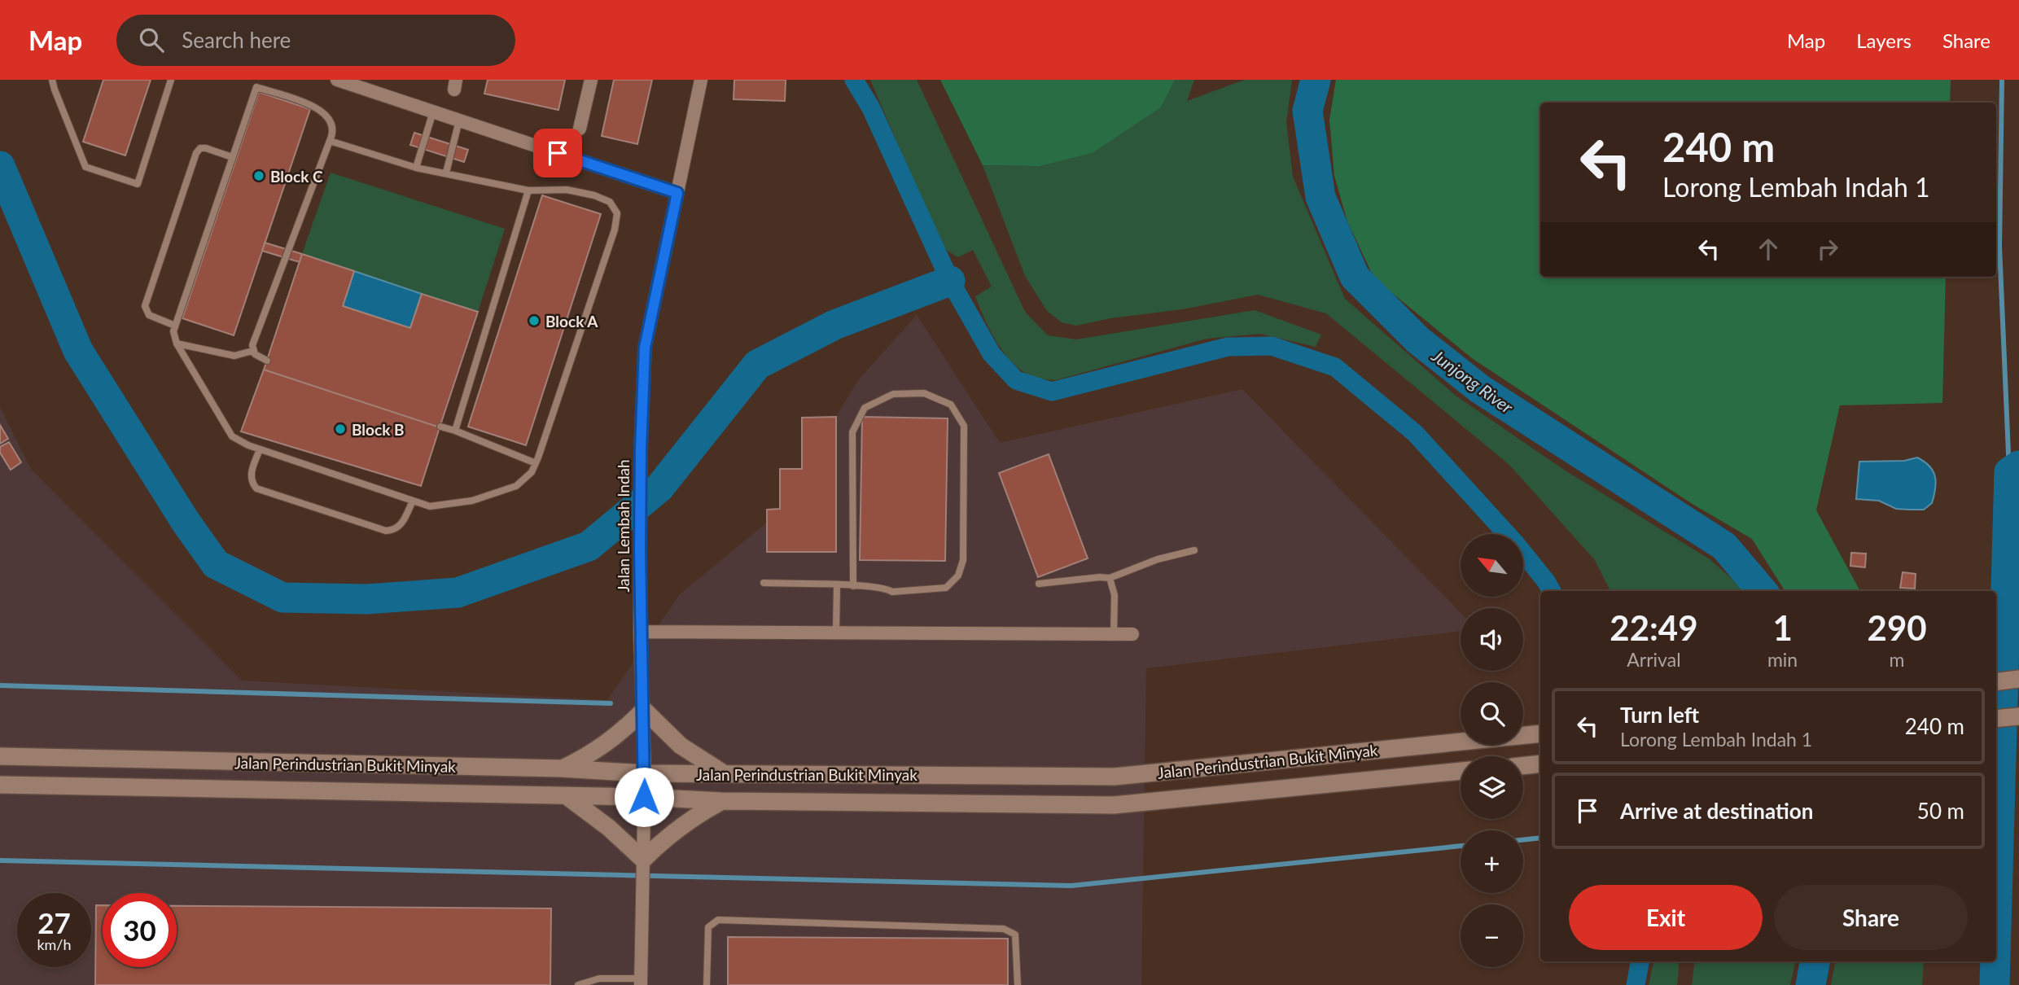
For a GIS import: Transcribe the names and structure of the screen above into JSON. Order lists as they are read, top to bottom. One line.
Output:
{"streets":{"main road":["Jalan Perindustrian Bukit Minyak"],"street":["Jalan Lembah Indah"]},"crossings":[["Jalan Lembah Indah","Jalan Perindustrian Bukit Minyak"]],"water":["Junjong River"],"places":["Block C","Block A","Block B"],"north":"top left","page":{"header":"Map","search":"Search here","nav":["Map","Layers","Share"],"turn":["240 m","Lorong Lembah Indah 1"],"map_buttons":["+","−"],"eta":["22:49","Arrival","1","min","290","m"],"list":[{"name":"Turn left","note":"Lorong Lembah Indah 1","value":"240 m"},{"name":"Arrive at destination","value":"50 m"}],"buttons":["Exit","Share"],"speed":"27 km/h","limit":"30"}}
